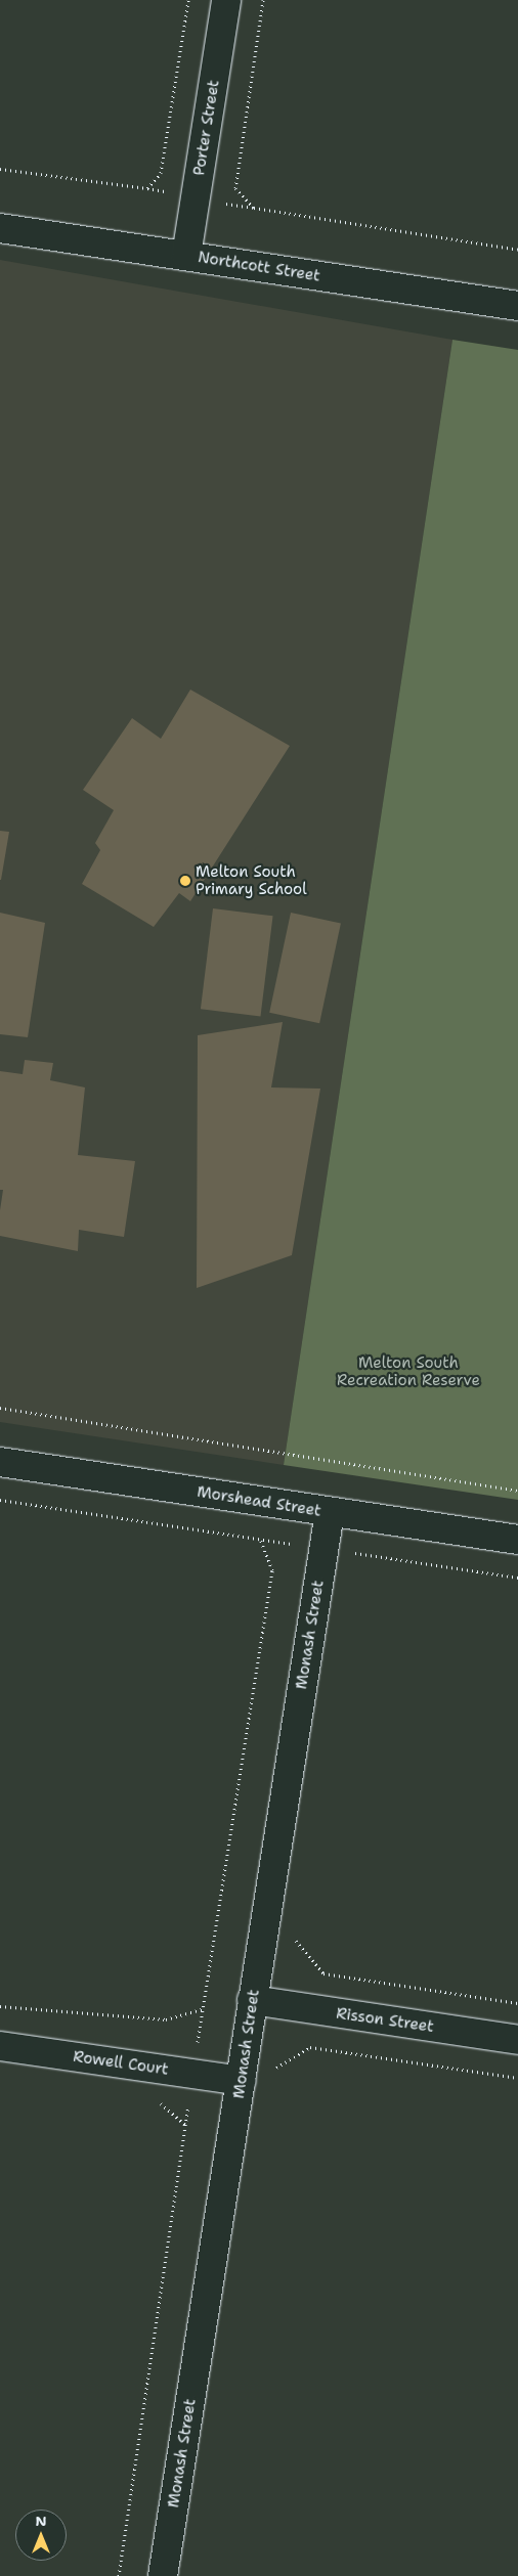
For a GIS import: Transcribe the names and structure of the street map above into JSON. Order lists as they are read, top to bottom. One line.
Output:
{"streets":{"street":["Porter Street","Northcott Street","Morshead Street","Monash Street","Risson Street","Rowell Court"]},"crossings":[["Porter Street","Northcott Street"],["Morshead Street","Monash Street"],["Monash Street","Risson Street"],["Monash Street","Rowell Court"]],"parks":["Melton South Recreation Reserve"],"places":["Melton South Primary School"],"north":"top"}
